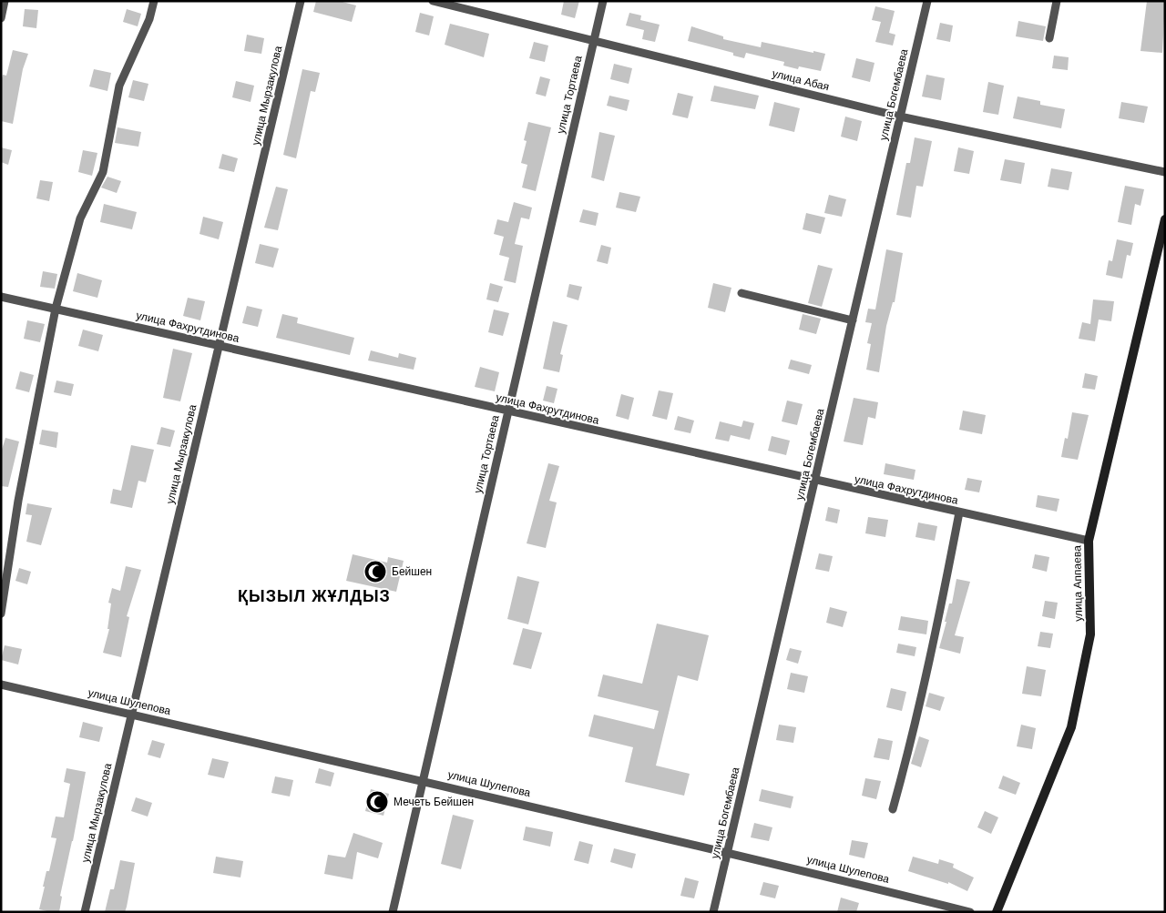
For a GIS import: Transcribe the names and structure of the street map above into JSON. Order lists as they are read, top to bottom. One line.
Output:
{"streets":{"main road":["улица Аппаева"],"street":["улица Абая","улица Тортаева","улица Богембаева","улица Мырзакулова","улица Фахрутдинова","улица Шулепова"]},"crossings":[["улица Абая","улица Тортаева"],["улица Абая","улица Богембаева"],["улица Тортаева","улица Фахрутдинова"],["улица Тортаева","улица Шулепова"],["улица Богембаева","улица Фахрутдинова"],["улица Богембаева","улица Шулепова"],["улица Мырзакулова","улица Фахрутдинова"],["улица Мырзакулова","улица Шулепова"],["улица Фахрутдинова","улица Аппаева"]],"districts":["ҚЫЗЫЛ ЖҰЛДЫЗ"],"places":{"mosque":["Бейшен","Мечеть Бейшен"]}}
